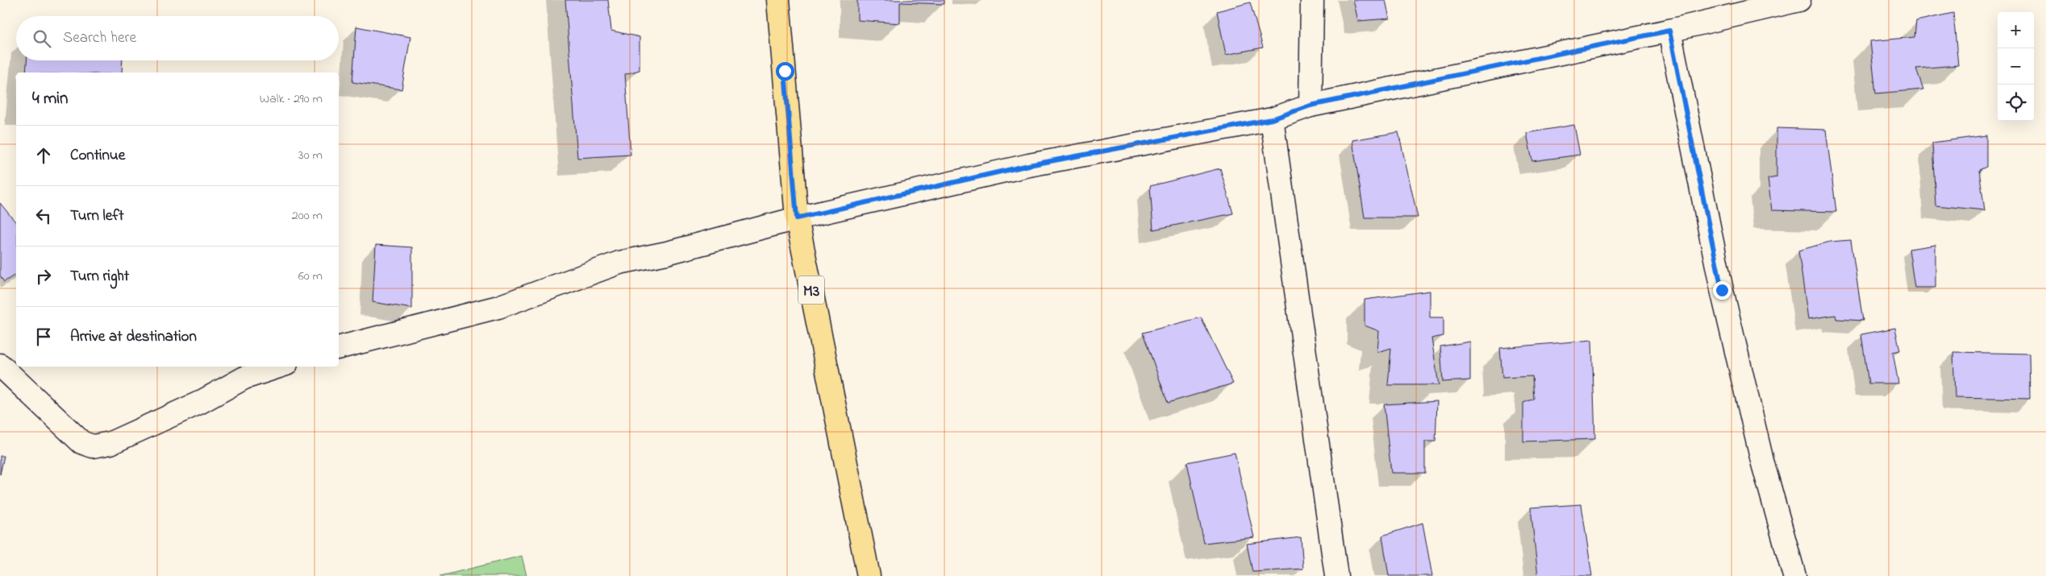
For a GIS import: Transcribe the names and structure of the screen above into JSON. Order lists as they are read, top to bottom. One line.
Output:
{"streets":{"main road":["M3"]},"page":{"map_buttons":["+","−"],"search":"Search here","heading":["4 min","Walk · 290 m"],"list":[["Continue","30 m"],["Turn left","200 m"],["Turn right","60 m"],"Arrive at destination"]}}
